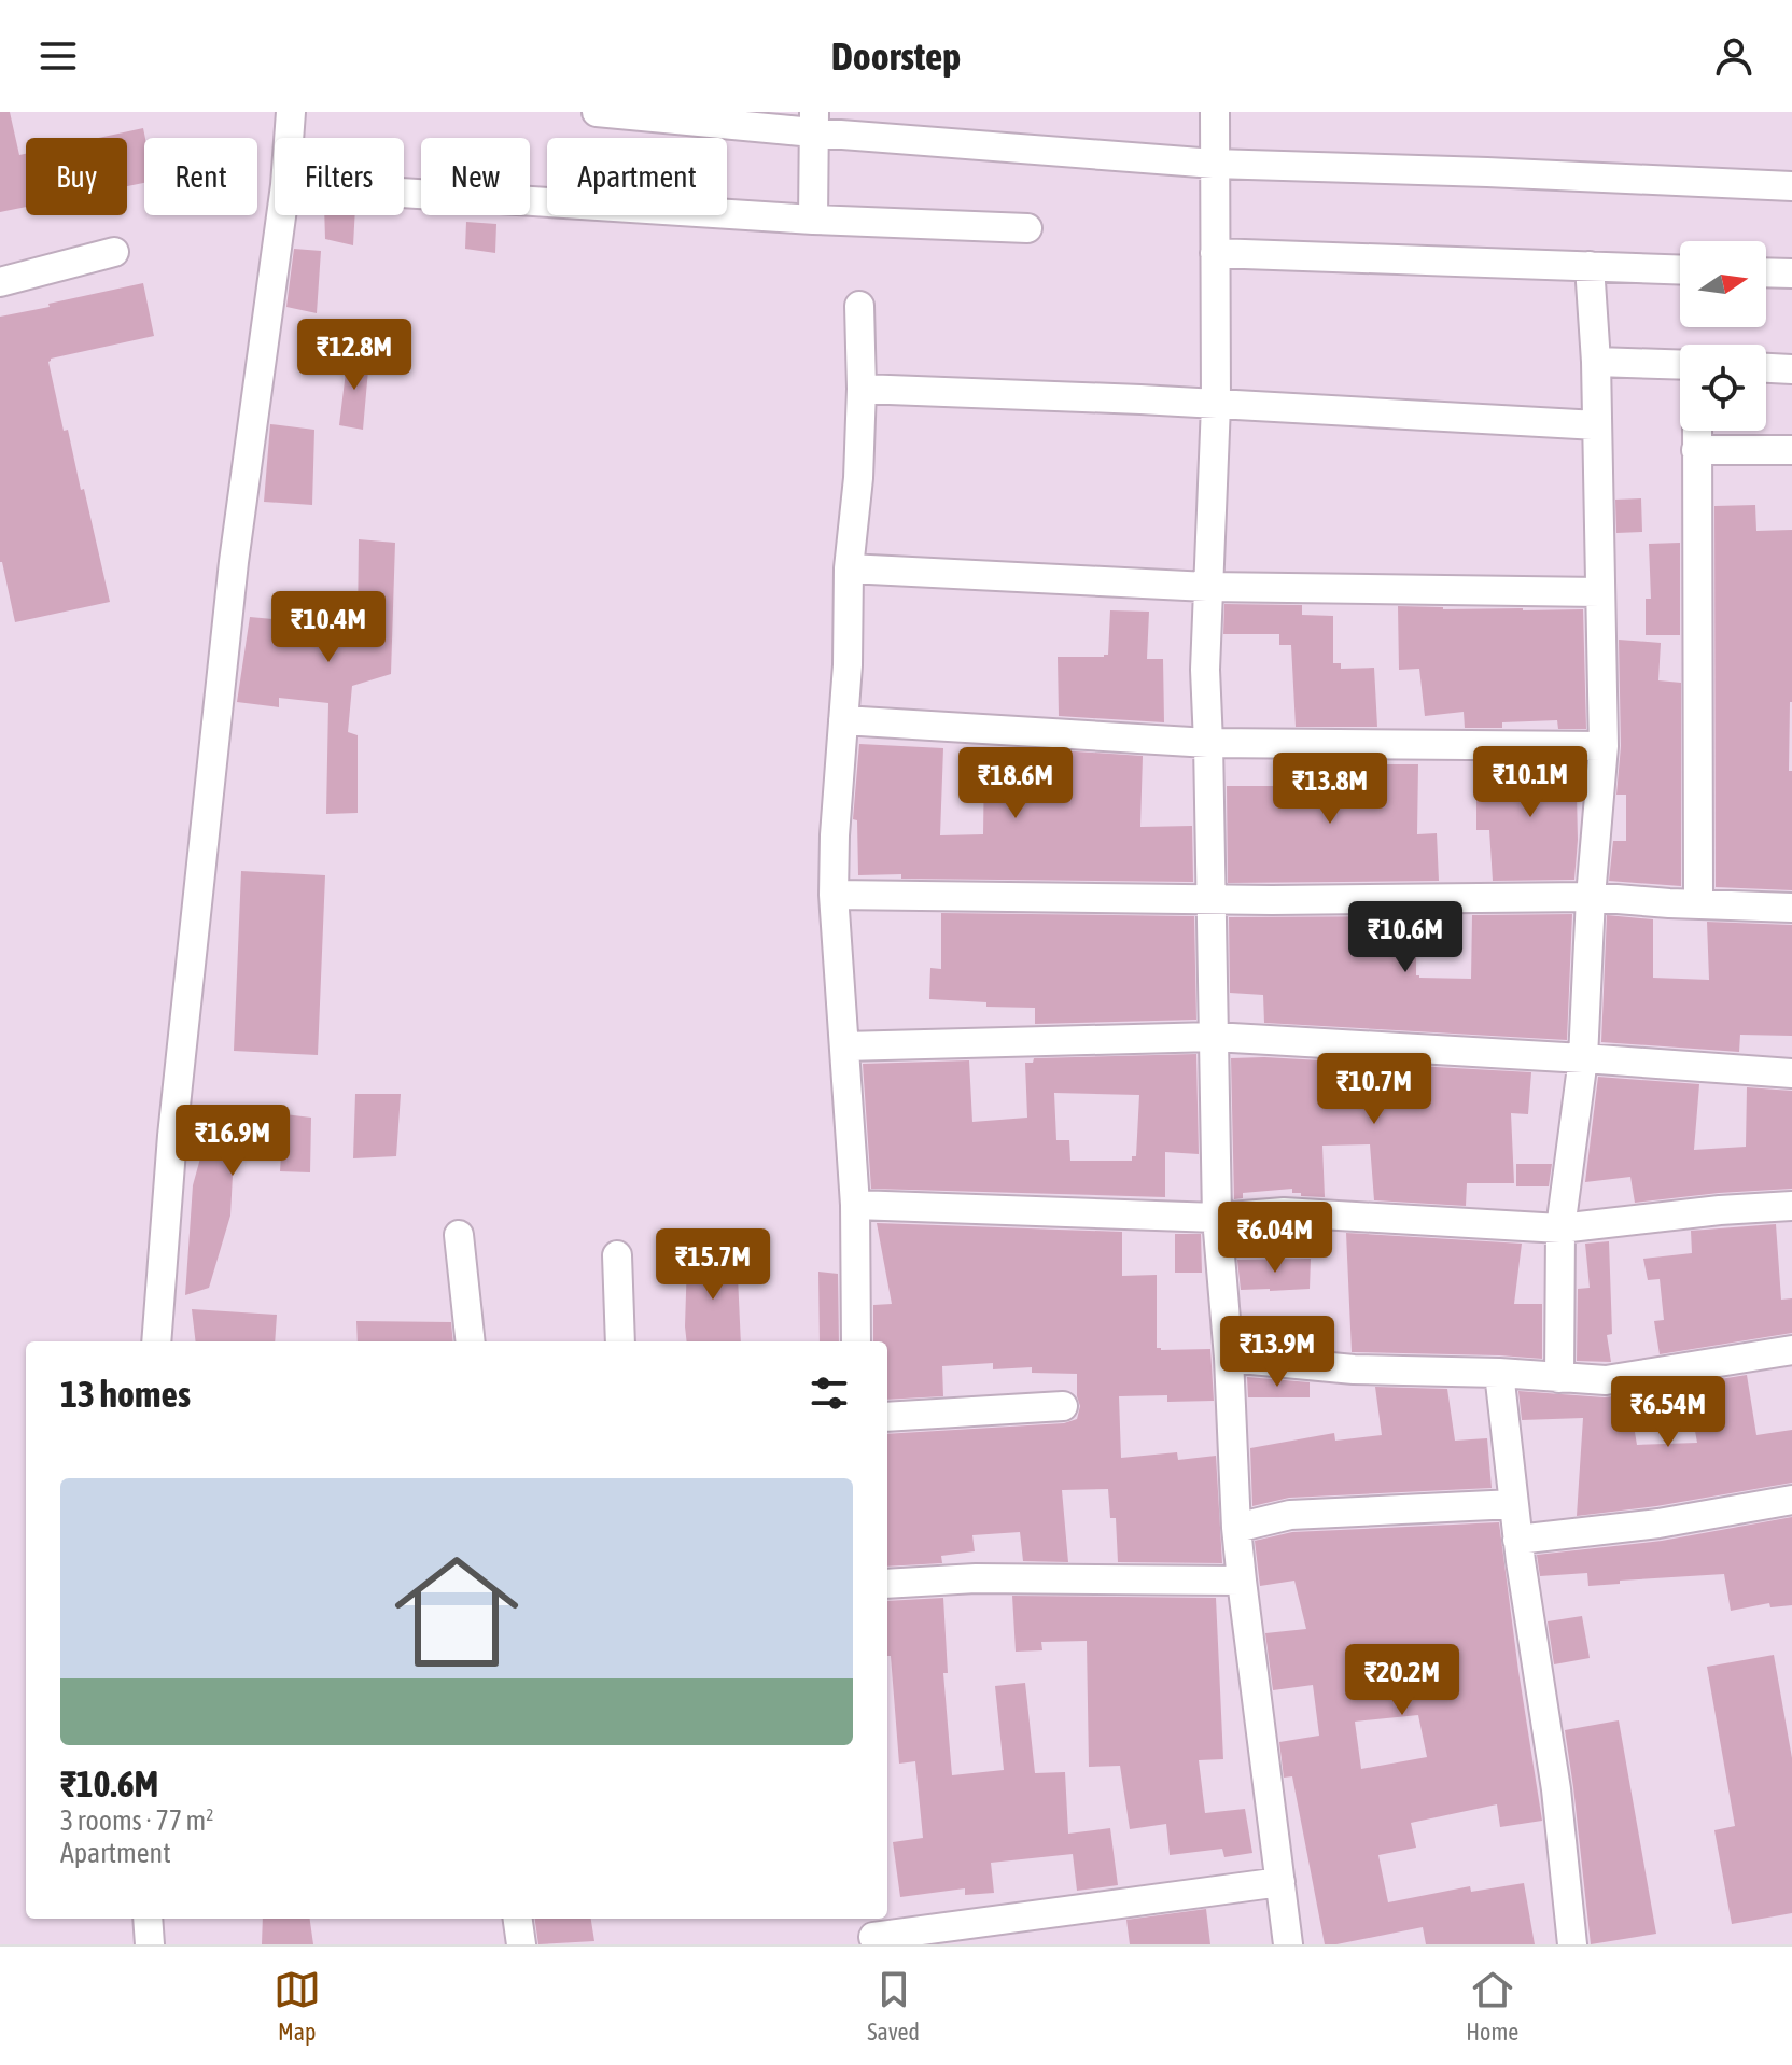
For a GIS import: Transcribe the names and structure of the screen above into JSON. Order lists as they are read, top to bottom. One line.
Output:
{"north":"right","page":{"header":"Doorstep","chip":["Buy","Rent","Filters","New","Apartment"],"price":["₹12.8M","₹10.4M","₹10.1M","₹18.6M","₹13.8M","₹10.6M","₹10.7M","₹16.9M","₹6.04M","₹15.7M","₹13.9M","₹6.54M","₹20.2M"],"heading":"13 homes","list":[{"name":"₹10.6M","note":"3 rooms · 77 m² · Apartment"}],"tabs":["Map","Saved","Home"]}}
